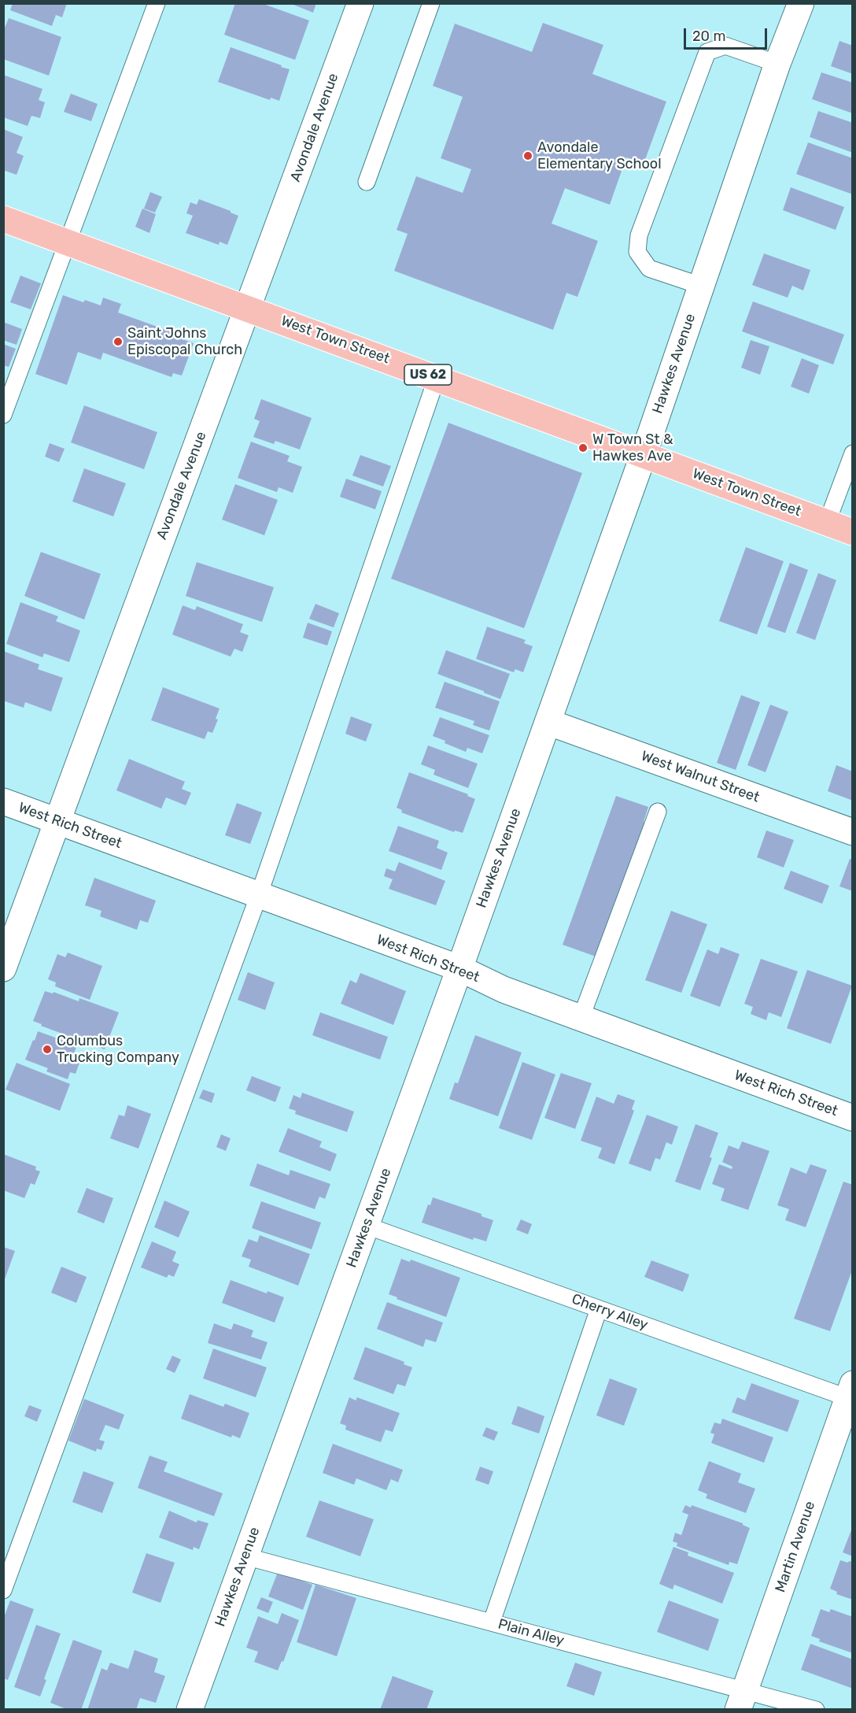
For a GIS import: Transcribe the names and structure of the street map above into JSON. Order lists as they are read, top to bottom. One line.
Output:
{"streets":{"main road":["West Town Street","US 62"],"street":["Avondale Avenue","Hawkes Avenue","West Walnut Street","West Rich Street","Martin Avenue"],"lane":["Cherry Alley","Plain Alley"]},"crossings":[["Avondale Avenue","West Town Street"],["Avondale Avenue","West Rich Street"],["West Town Street","Hawkes Avenue"],["Hawkes Avenue","West Walnut Street"],["Hawkes Avenue","West Rich Street"],["Hawkes Avenue","Cherry Alley"],["Hawkes Avenue","Plain Alley"],["Cherry Alley","Martin Avenue"],["Martin Avenue","Plain Alley"]],"places":["Avondale Elementary School","Saint Johns Episcopal Church","W Town St & Hawkes Ave","Columbus Trucking Company"],"scale_bar":"20 m"}
